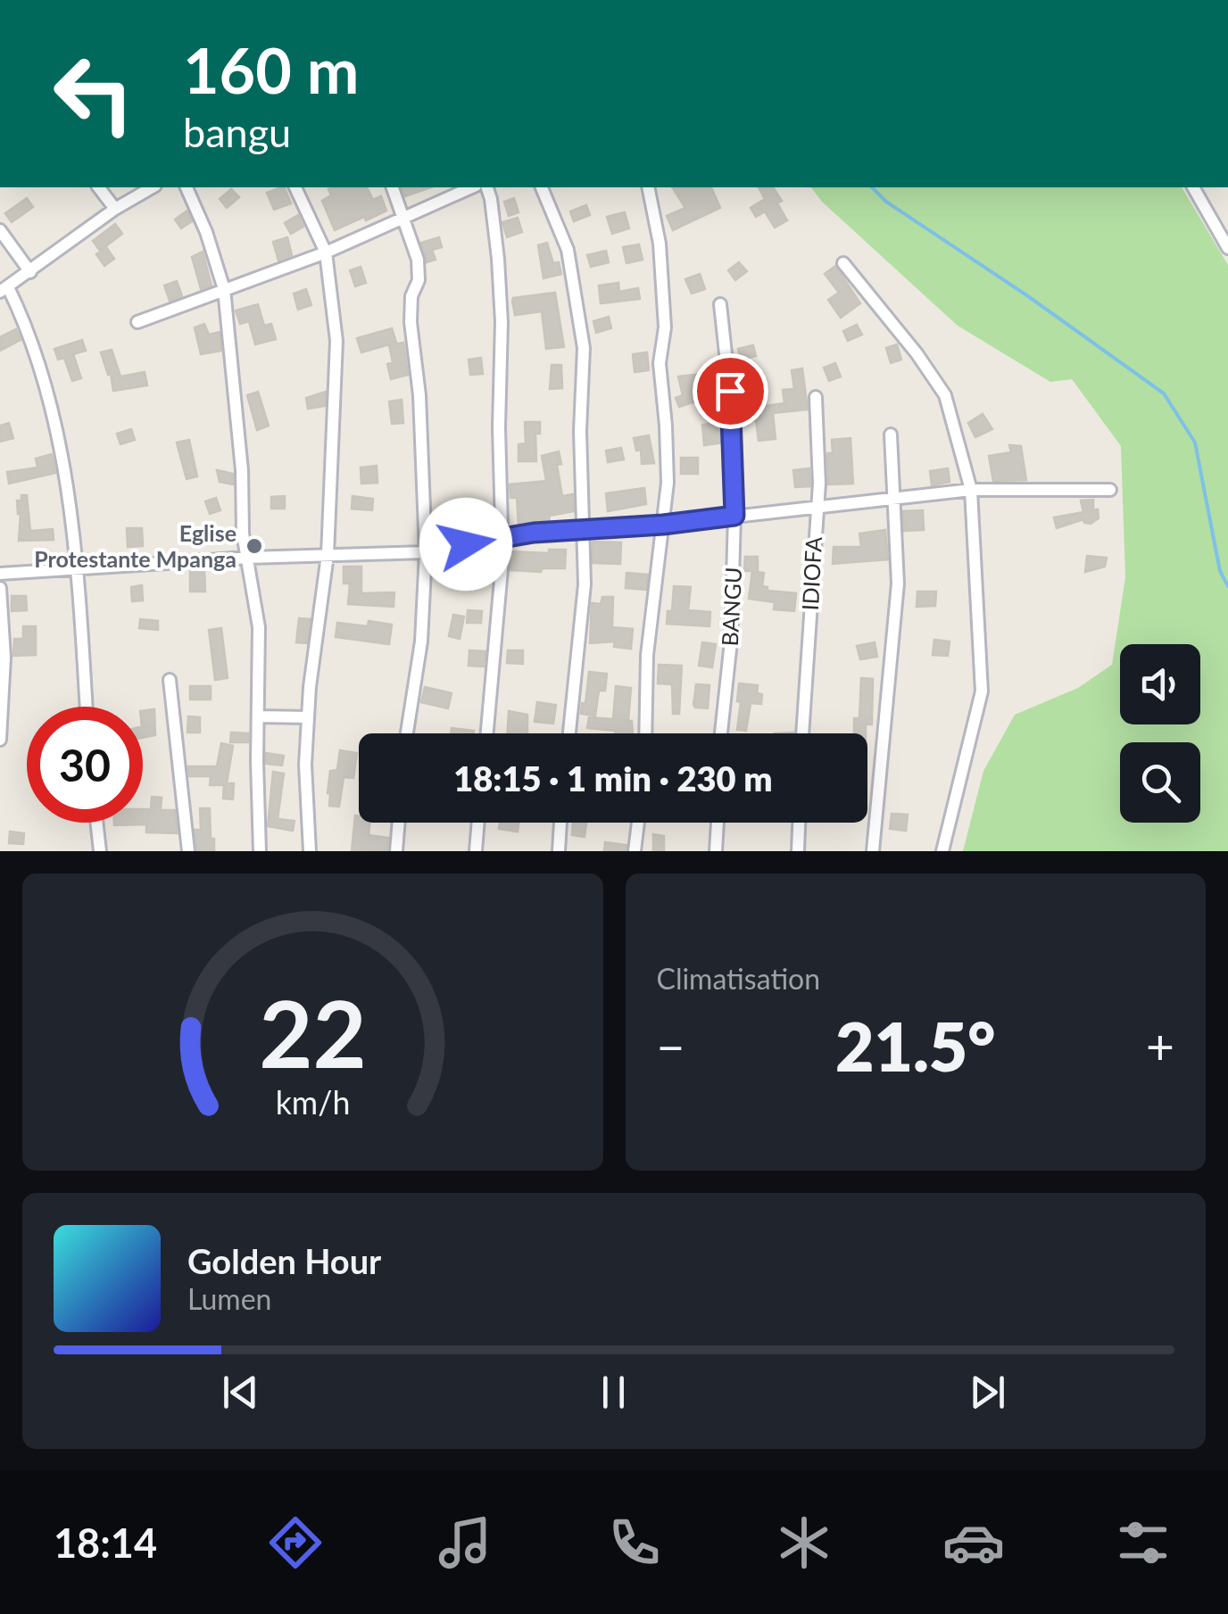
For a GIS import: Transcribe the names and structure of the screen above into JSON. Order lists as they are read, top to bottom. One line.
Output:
{"streets":{"street":["IDIOFA","BANGU"]},"places":["Eglise Protestante Mpanga"],"page":{"turn":["160 m","bangu"],"limit":"30","trip":"18:15 · 1 min · 230 m","tile":"Climatisation","heat":["−","21.5°","+"],"song":["Golden Hour","Lumen"],"tabs":"18:14","gauge":["22","km/h"]}}
